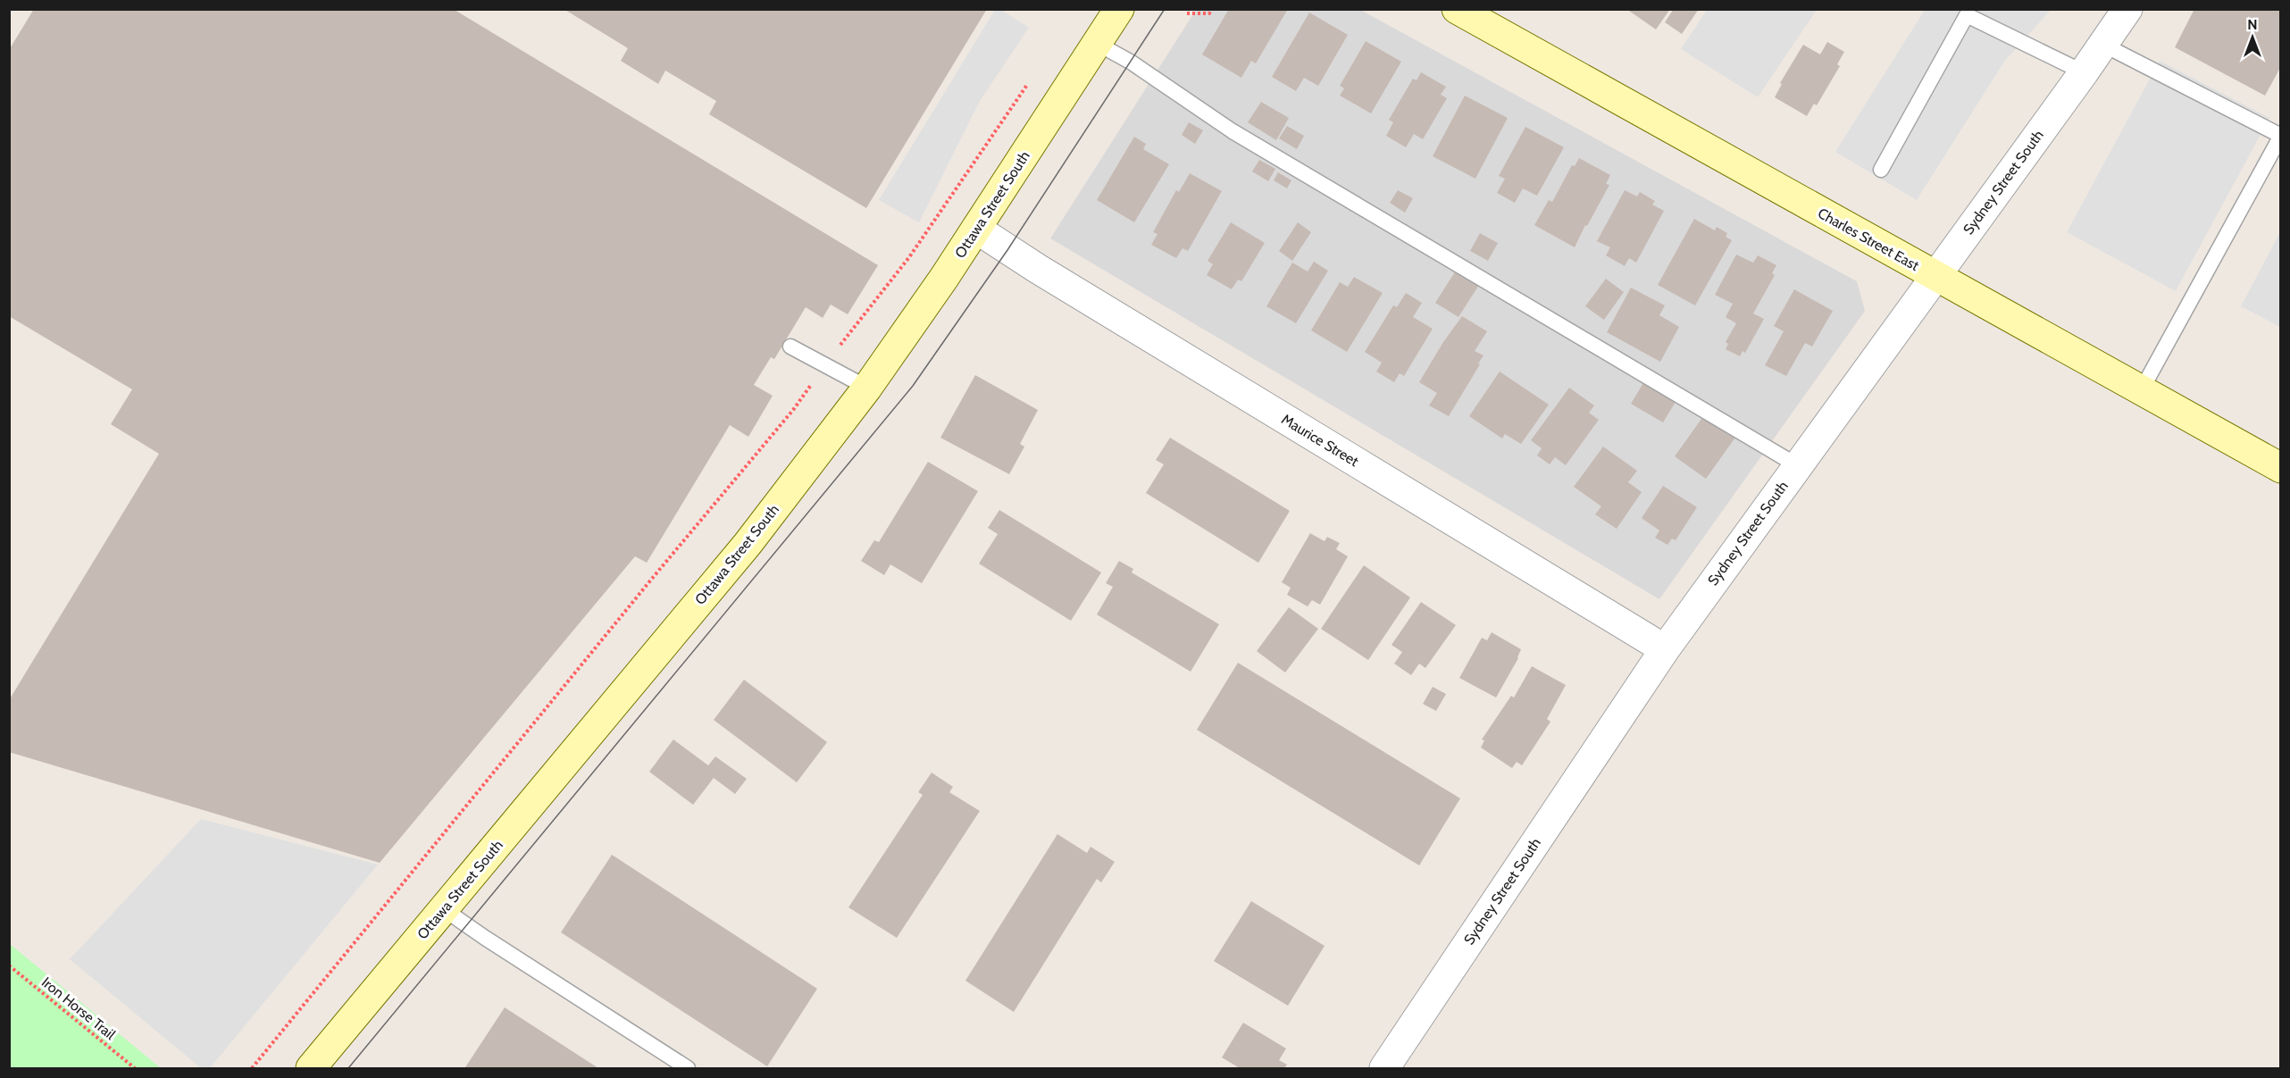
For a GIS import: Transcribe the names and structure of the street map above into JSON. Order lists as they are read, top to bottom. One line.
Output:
{"streets":{"main road":["Ottawa Street South","Charles Street East"],"street":["Sydney Street South","Maurice Street"],"path":["Iron Horse Trail"]},"crossings":[["Sydney Street South","Charles Street East"],["Sydney Street South","Maurice Street"],["Ottawa Street South","Maurice Street"]],"north":"top"}
